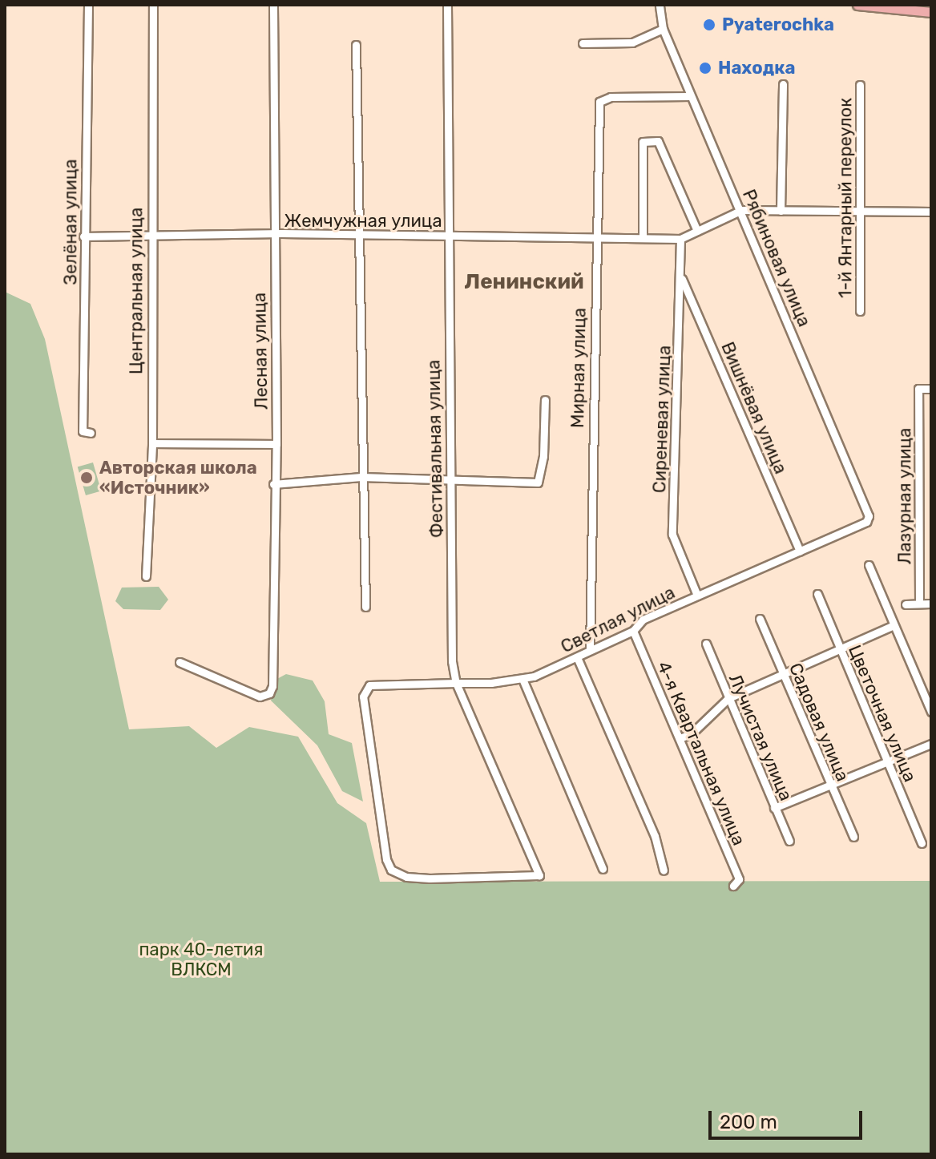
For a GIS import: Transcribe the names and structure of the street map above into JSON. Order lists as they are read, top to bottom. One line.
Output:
{"streets":{"street":["1-й Янтарный переулок","Жемчужная улица","Зелёная улица","Рябиновая улица","Центральная улица","Лесная улица","Мирная улица","Вишнёвая улица","Сиреневая улица","Фестивальная улица","Лазурная улица","Светлая улица","Цветочная улица","Садовая улица","Лучистая улица","4-я Квартальная улица"]},"crossings":[["Жемчужная улица","Зелёная улица"],["Жемчужная улица","Центральная улица"],["Жемчужная улица","Лесная улица"],["Жемчужная улица","Мирная улица"],["Жемчужная улица","Сиреневая улица"],["Жемчужная улица","Фестивальная улица"],["Рябиновая улица","Мирная улица"],["Рябиновая улица","Светлая улица"],["Мирная улица","Светлая улица"],["Вишнёвая улица","Сиреневая улица"],["Вишнёвая улица","Светлая улица"],["Сиреневая улица","Светлая улица"],["Фестивальная улица","Светлая улица"],["Светлая улица","4-я Квартальная улица"]],"districts":["Ленинский"],"parks":["парк 40-летия ВЛКСМ"],"places":["Pyaterochka","Находка","Авторская школа «Источник»"],"scale_bar":"200 m"}
